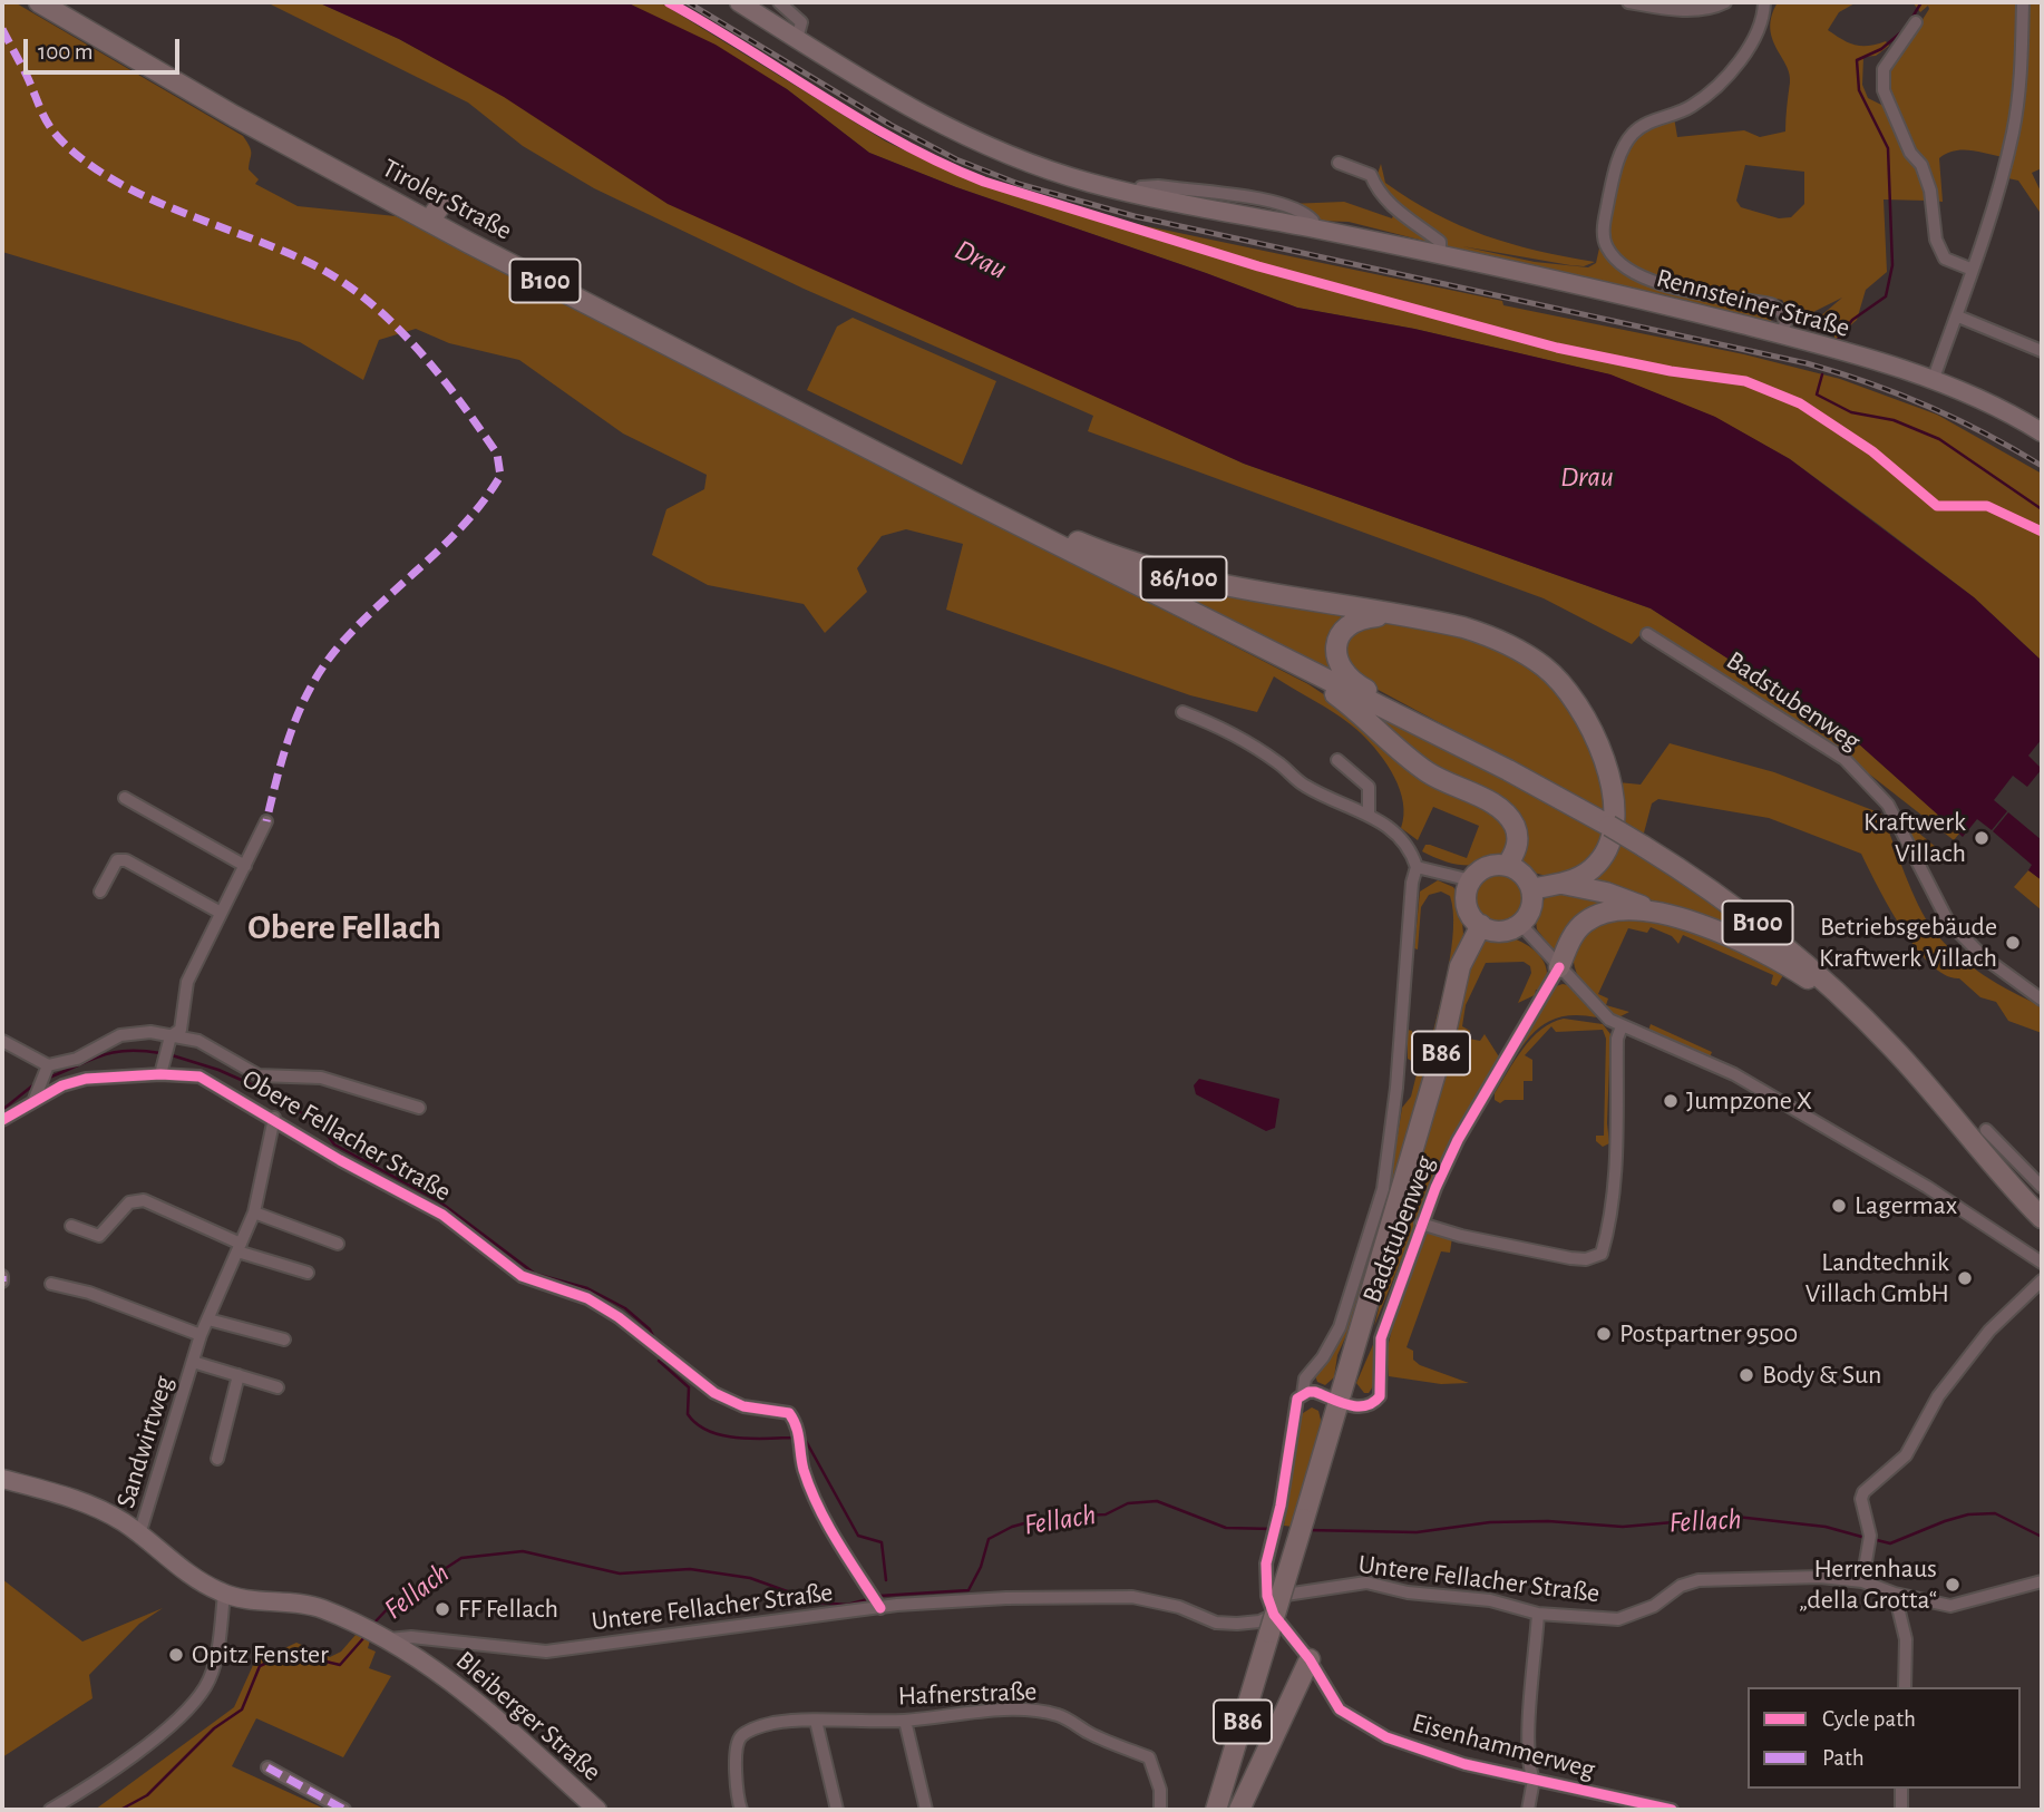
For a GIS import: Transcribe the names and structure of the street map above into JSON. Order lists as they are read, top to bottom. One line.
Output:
{"streets":{"main road":["Tiroler Straße","B100","Rennsteiner Straße","86/100","B86","Bleiberger Straße"],"street":["Badstubenweg","Obere Fellacher Straße","Sandwirtweg","Untere Fellacher Straße","Hafnerstraße","Eisenhammerweg"]},"crossings":[["Tiroler Straße","B100"],["Tiroler Straße","86/100"],["B100","86/100"],["86/100","B86"],["Badstubenweg","B86"],["B86","Untere Fellacher Straße"],["B86","Eisenhammerweg"],["Obere Fellacher Straße","Sandwirtweg"],["Obere Fellacher Straße","Untere Fellacher Straße"],["Sandwirtweg","Bleiberger Straße"],["Untere Fellacher Straße","Bleiberger Straße"],["Untere Fellacher Straße","Eisenhammerweg"]],"districts":["Obere Fellach"],"water":["Drau","Fellach"],"places":["Kraftwerk Villach","Betriebsgebäude Kraftwerk Villach","Jumpzone X","Lagermax","Landtechnik Villach GmbH","Postpartner 9500","Body & Sun","Herrenhaus „della Grotta“","FF Fellach","Opitz Fenster"],"legend":["Cycle path","Path"],"scale_bar":"100 m"}
